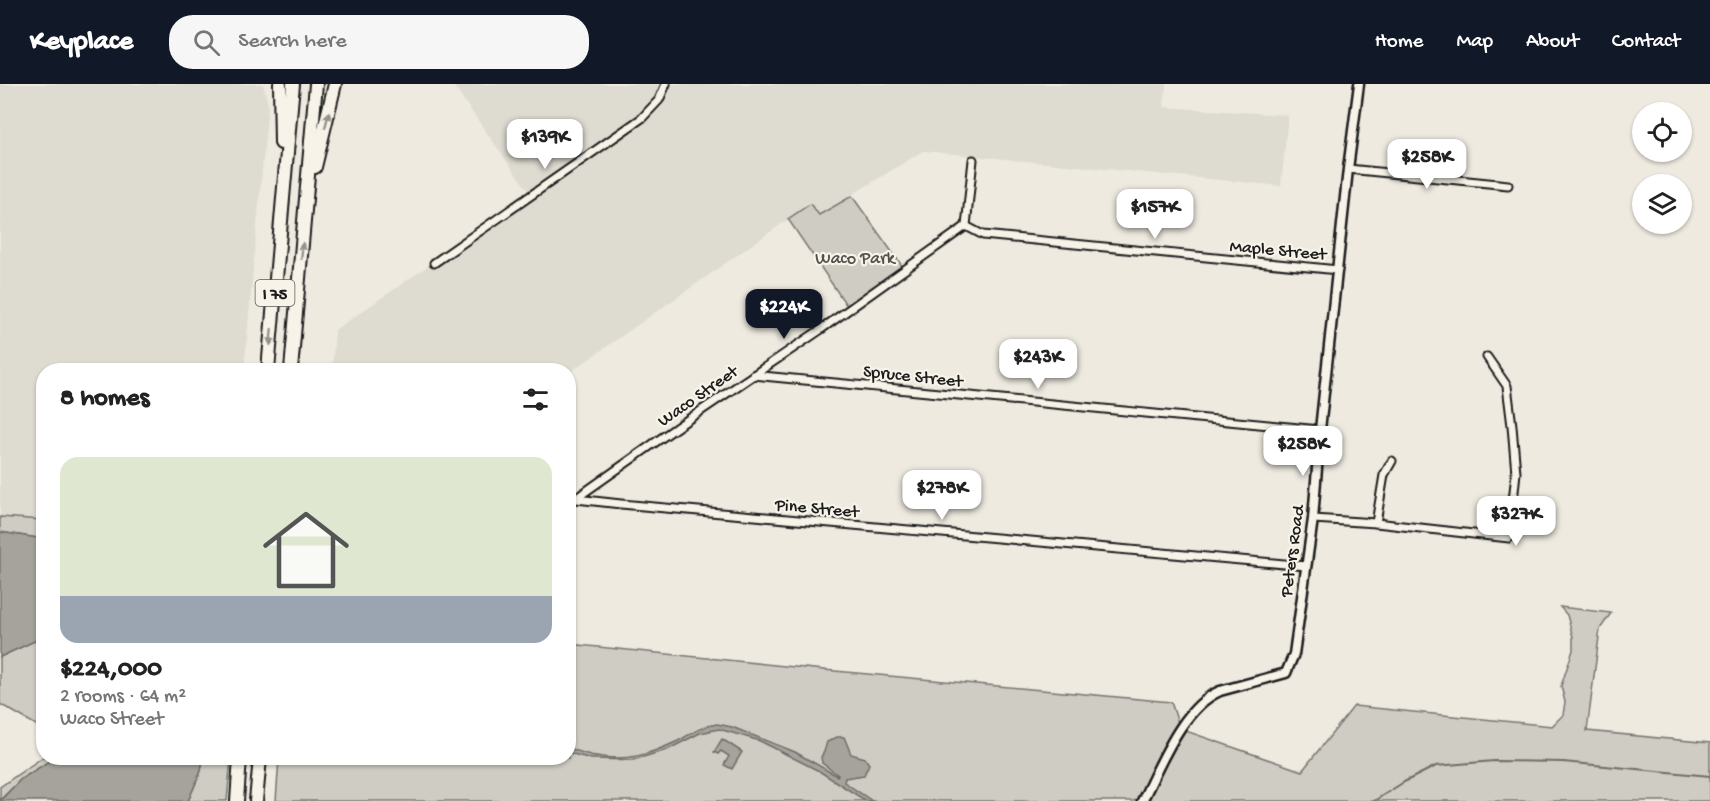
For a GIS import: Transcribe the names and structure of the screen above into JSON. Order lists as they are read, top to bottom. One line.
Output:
{"streets":{"highway":["I 75"],"street":["Maple Street","Spruce Street","Waco Street","Pine Street","Peters Road"]},"crossings":[["Maple Street","Waco Street"],["Maple Street","Peters Road"],["Spruce Street","Waco Street"],["Spruce Street","Peters Road"],["Waco Street","Pine Street"],["Pine Street","Peters Road"]],"parks":["Waco Park"],"page":{"header":"Keyplace","search":"Search here","nav":["Home","Map","About","Contact"],"price":["$139K","$258K","$157K","$224K","$243K","$258K","$278K","$327K"],"heading":"8 homes","list":[{"name":"$224,000","note":"2 rooms · 64 m² · Waco Street"}]}}
